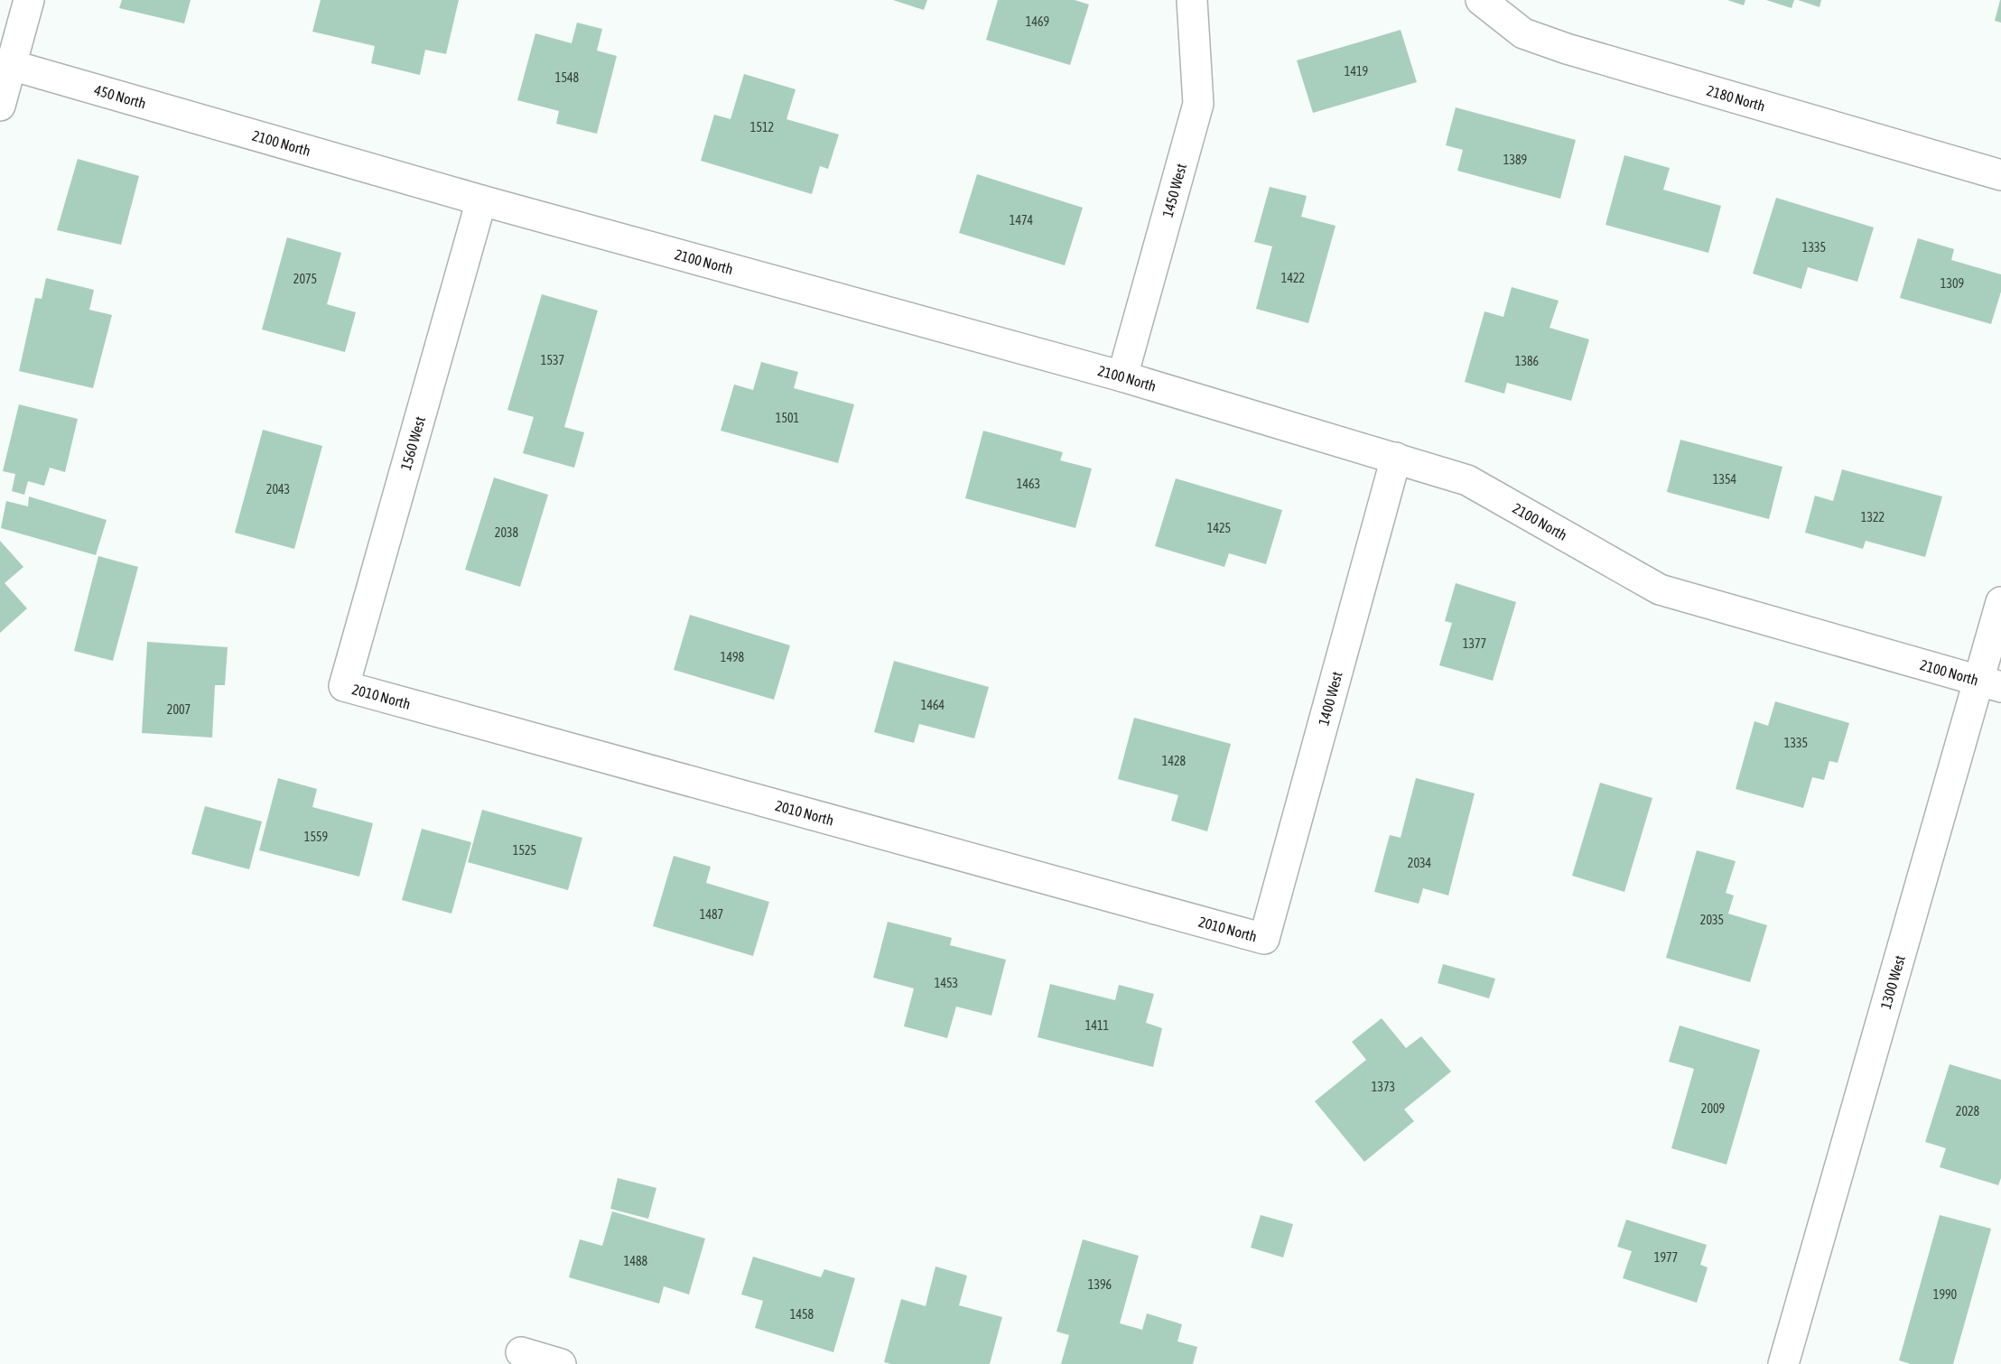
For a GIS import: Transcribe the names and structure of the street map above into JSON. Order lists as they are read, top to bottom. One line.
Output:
{"streets":{"street":["450 North","2180 North","2100 North","1450 West","1560 West","2010 North","1400 West","1300 West"]},"crossings":[["450 North","2100 North"],["2100 North","1450 West"],["2100 North","1560 West"],["2100 North","1400 West"],["2100 North","1300 West"],["1560 West","2010 North"],["2010 North","1400 West"]],"house_numbers":["1469","1419","1548","1512","1389","1474","1335","1422","2075","1309","1537","1386","1501","1354","1463","2043","1322","1425","2038","1377","1498","1464","2007","1335","1428","1559","1525","2034","1487","2035","1453","1411","1373","2009","2028","1977","1488","1396","1990","1458"]}
